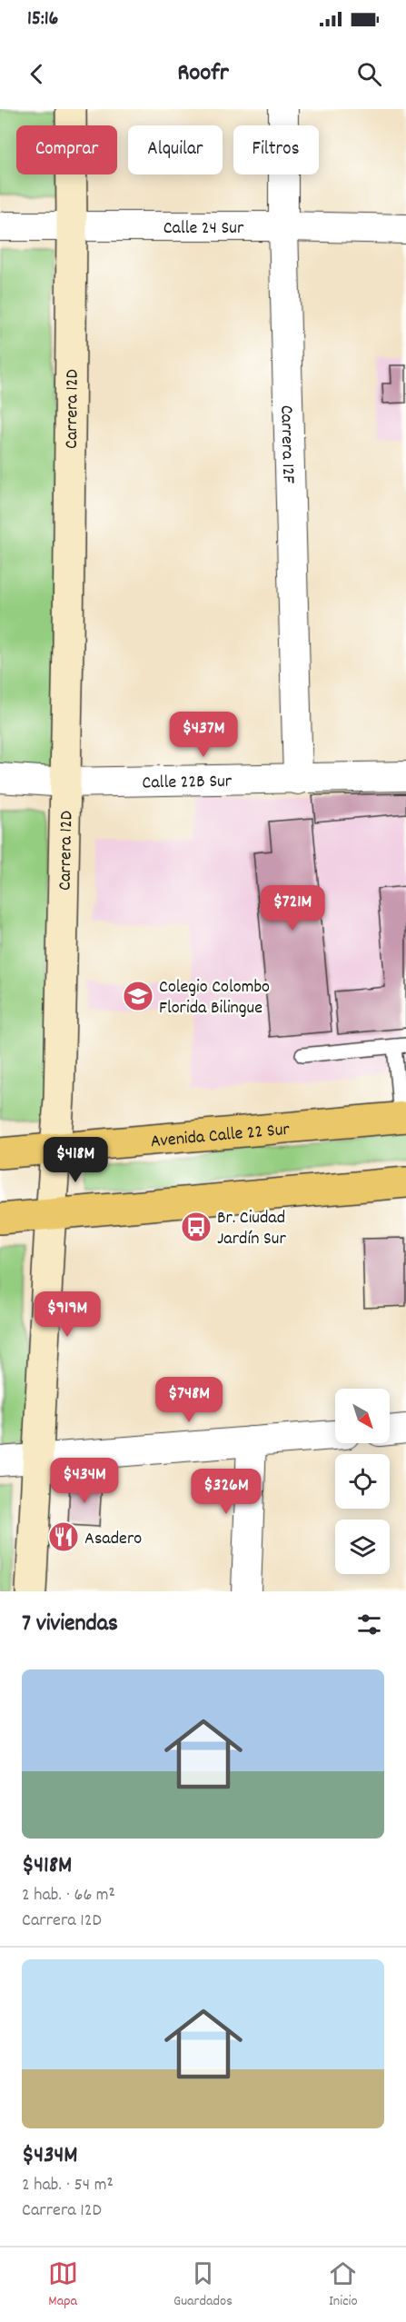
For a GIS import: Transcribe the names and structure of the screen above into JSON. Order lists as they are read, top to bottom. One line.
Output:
{"streets":{"main road":["Avenida Calle 22 Sur"],"street":["Calle 24 Sur","Carrera 12D","Carrera 12F","Calle 22B Sur"]},"crossings":[["Calle 24 Sur","Carrera 12D"],["Calle 24 Sur","Carrera 12F"],["Carrera 12D","Calle 22B Sur"],["Carrera 12D","Avenida Calle 22 Sur"],["Carrera 12F","Calle 22B Sur"]],"places":{"school or university":["Colegio Colombo Florida Bilingue"],"bus stop":["Br. Ciudad Jardín Sur"],"restaurant":["Asadero"]},"north":"bottom right","page":{"status":"15:16","header":"Roofr","chip":["Comprar","Alquilar","Filtros"],"price":["$437M","$721M","$418M","$919M","$748M","$434M","$326M"],"heading":"7 viviendas","list":[{"name":"$418M","note":"2 hab. · 66 m² · Carrera 12D"},{"name":"$434M","note":"2 hab. · 54 m² · Carrera 12D"}],"tabs":["Mapa","Guardados","Inicio"]}}
